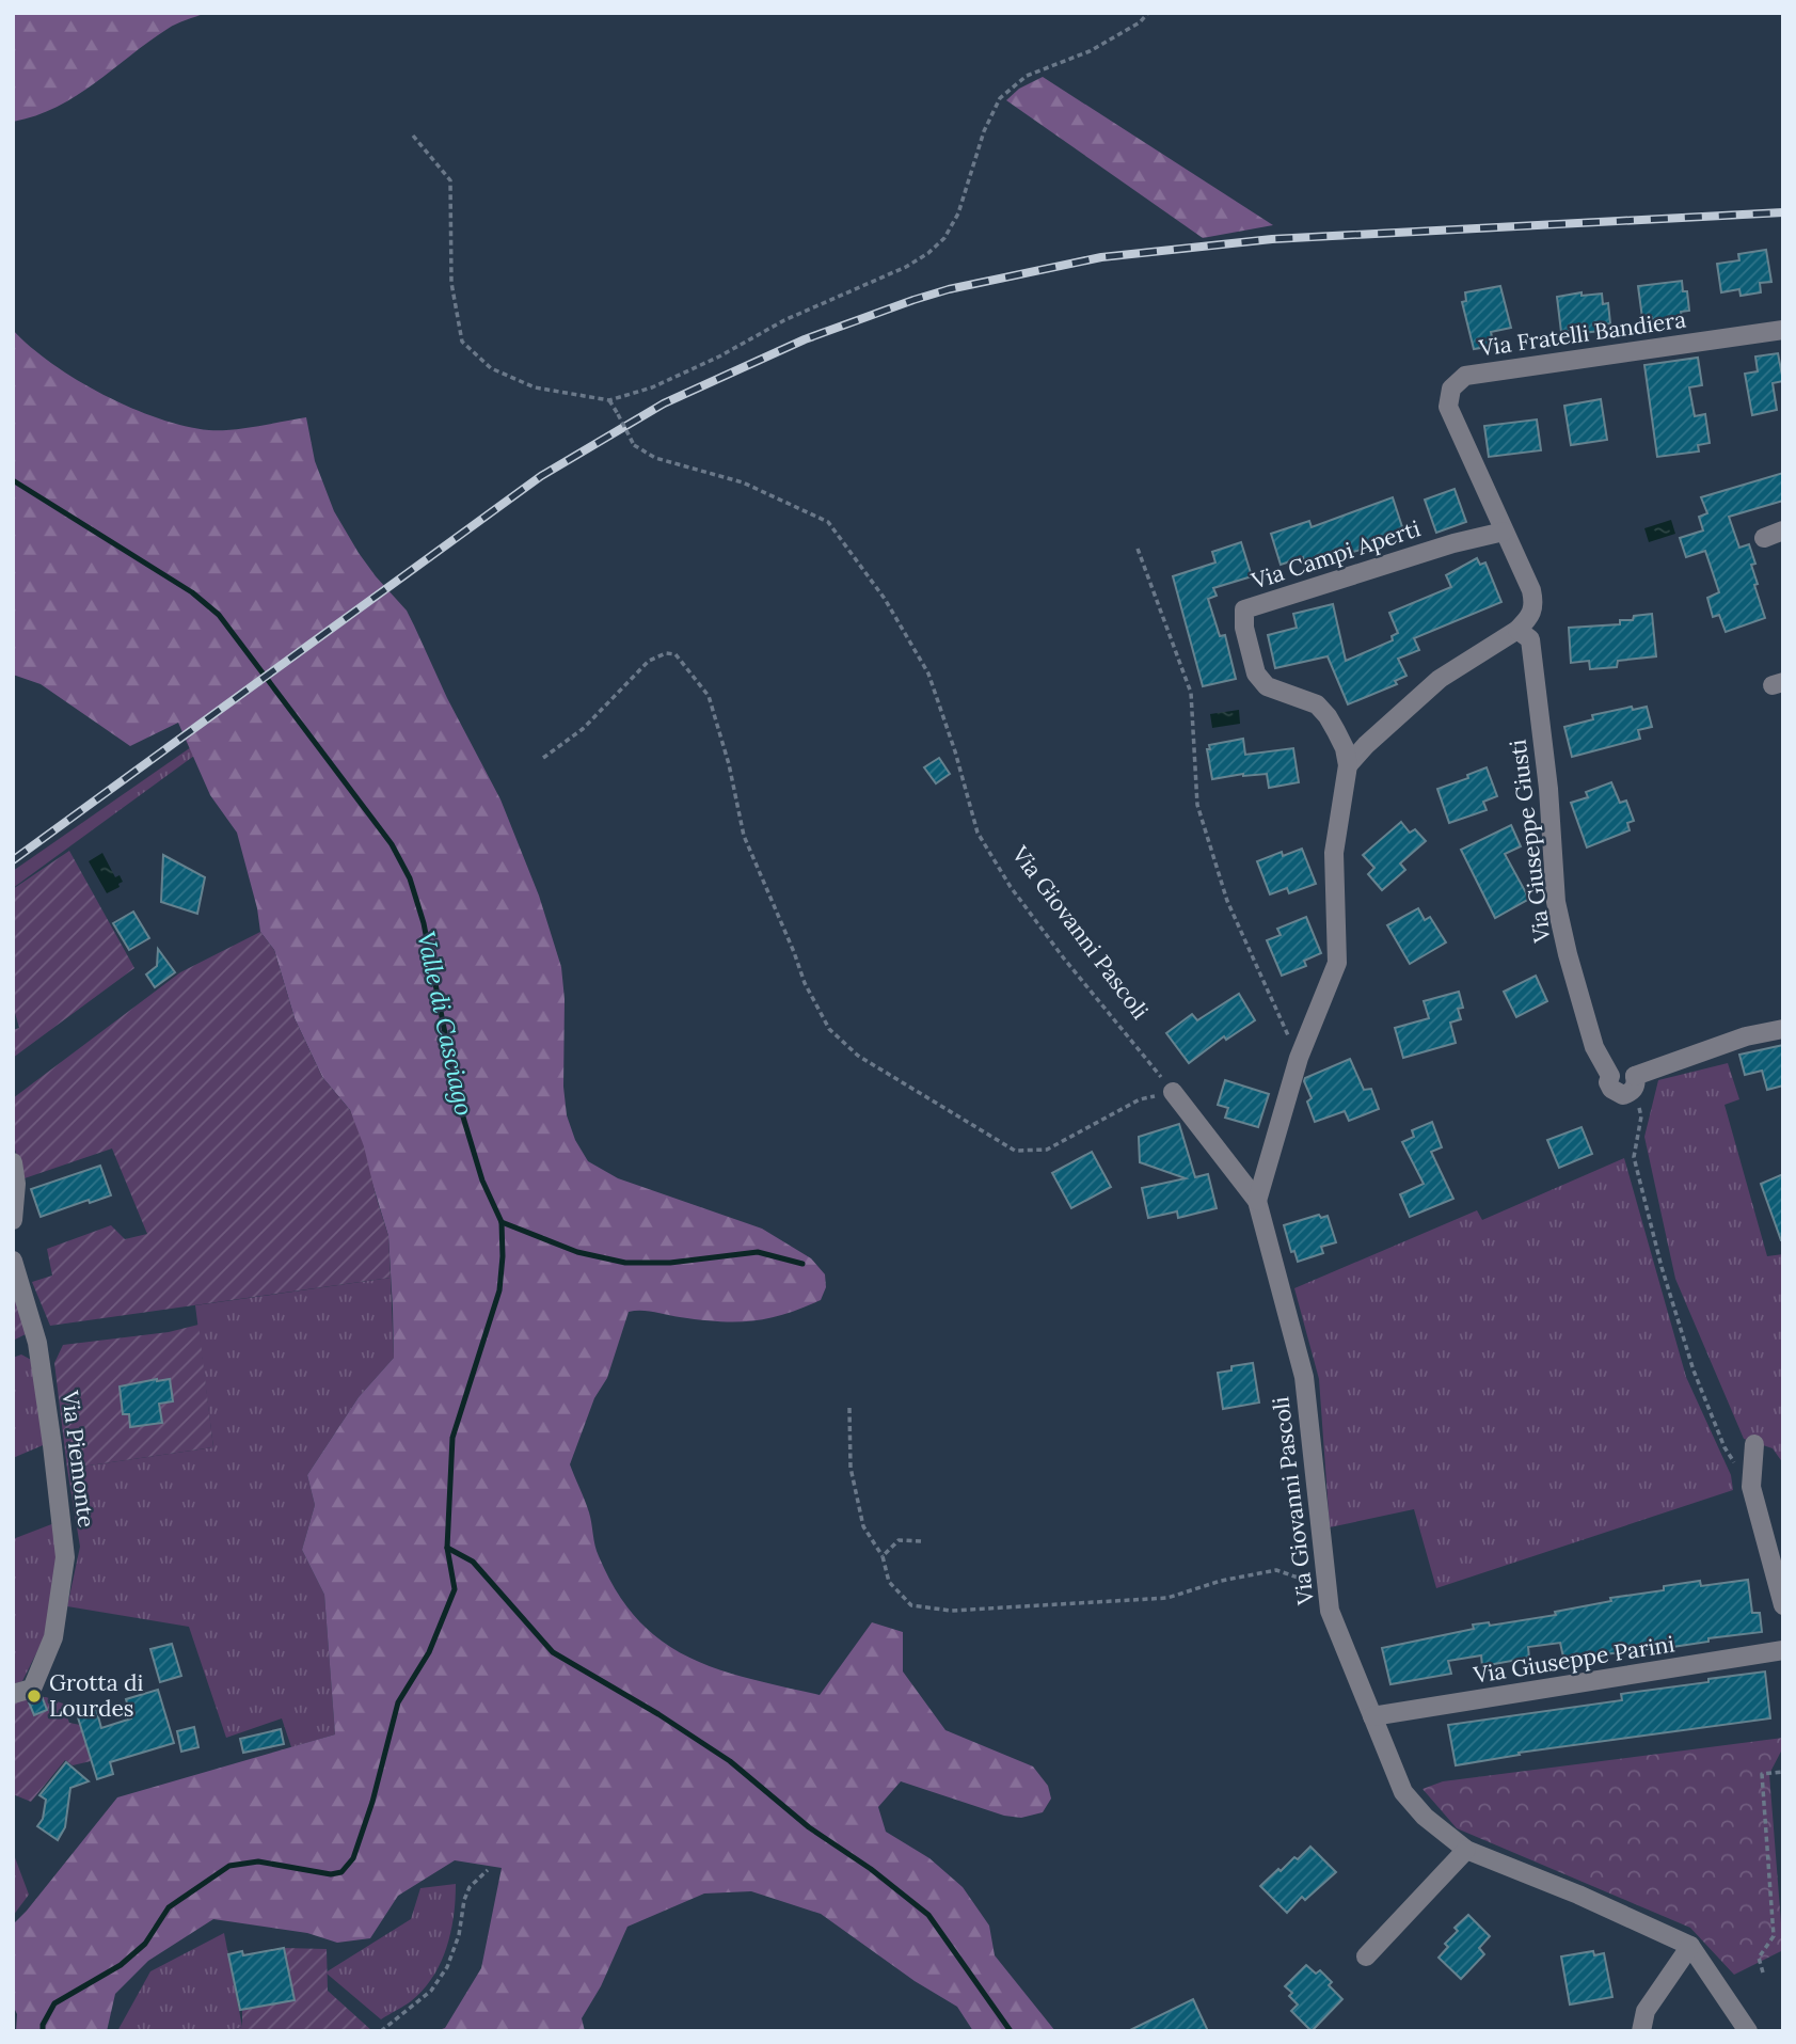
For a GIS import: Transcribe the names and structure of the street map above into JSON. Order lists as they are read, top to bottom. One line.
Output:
{"streets":{"street":["Via Fratelli Bandiera","Via Campi Aperti","Via Giuseppe Giusti","Via Giovanni Pascoli","Via Piemonte","Via Giuseppe Parini"]},"crossings":[["Via Fratelli Bandiera","Via Campi Aperti"],["Via Fratelli Bandiera","Via Giuseppe Giusti"],["Via Giovanni Pascoli","Via Giuseppe Parini"]],"water":["Valle di Casciago"],"places":["Grotta di Lourdes"]}
